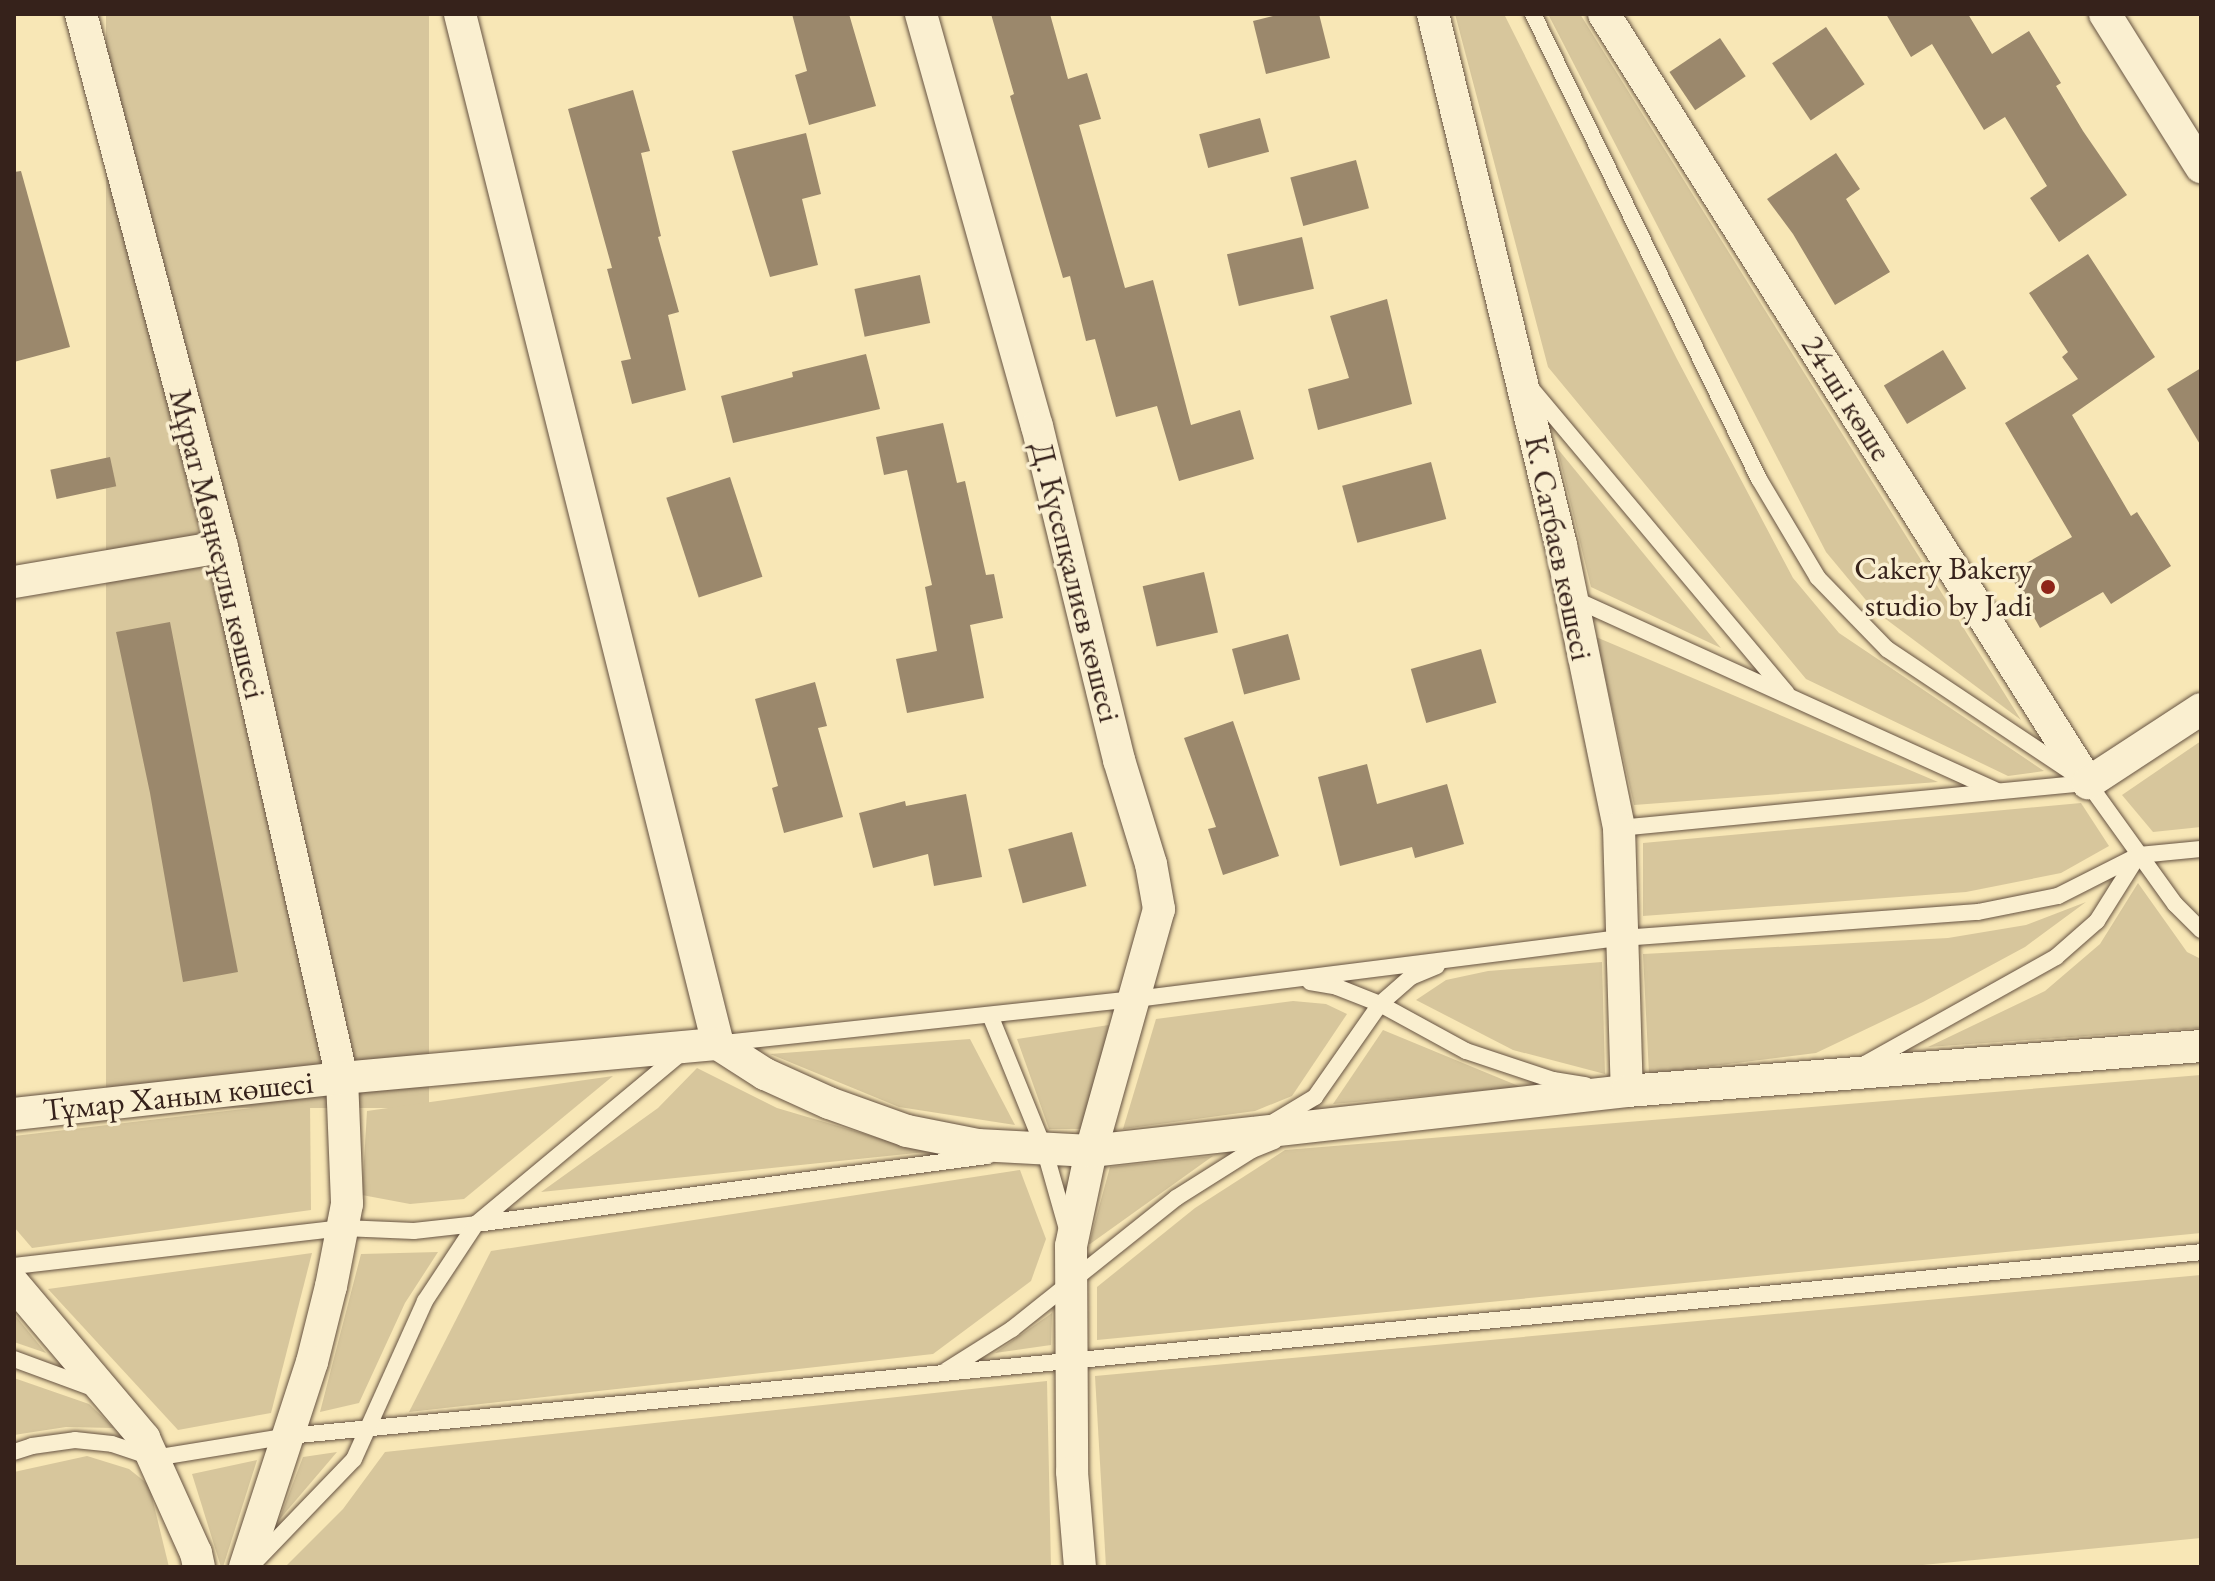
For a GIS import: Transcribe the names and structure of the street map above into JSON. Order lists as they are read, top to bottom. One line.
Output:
{"streets":{"street":["24-ші көше","Мұрат Мөңкеұлы көшесі","К. Сатбаев көшесі","Д. Күсепқалиев көшесі","Тұмар Ханым көшесі"]},"crossings":[["Мұрат Мөңкеұлы көшесі","Тұмар Ханым көшесі"]],"places":["Cakery Bakery studio by Jadi"]}
